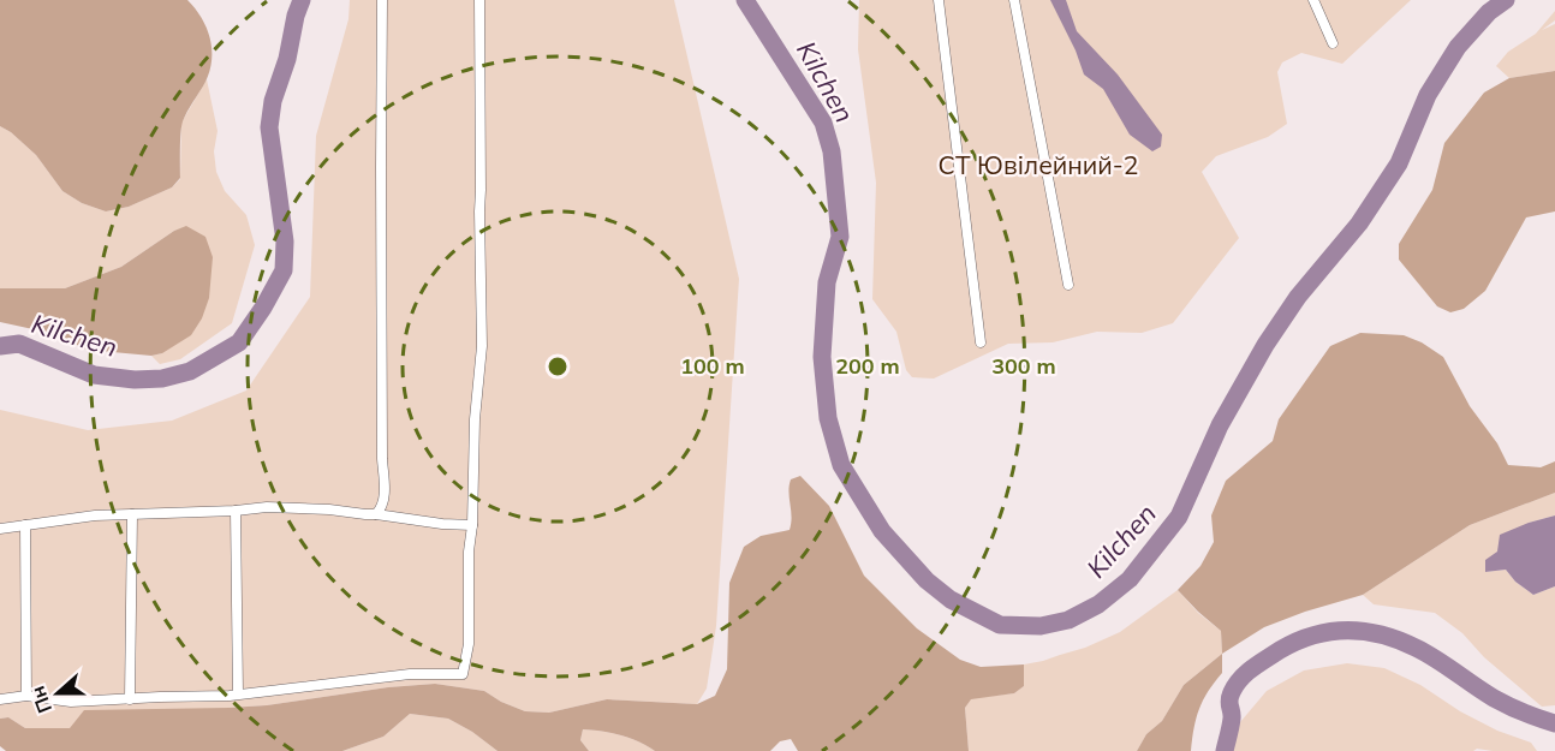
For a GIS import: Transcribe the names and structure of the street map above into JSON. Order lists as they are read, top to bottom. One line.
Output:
{"water":["Kilchen"],"parks":["СT Ювілейний-2"],"north":"left","rings":["100 m","200 m","300 m"]}
